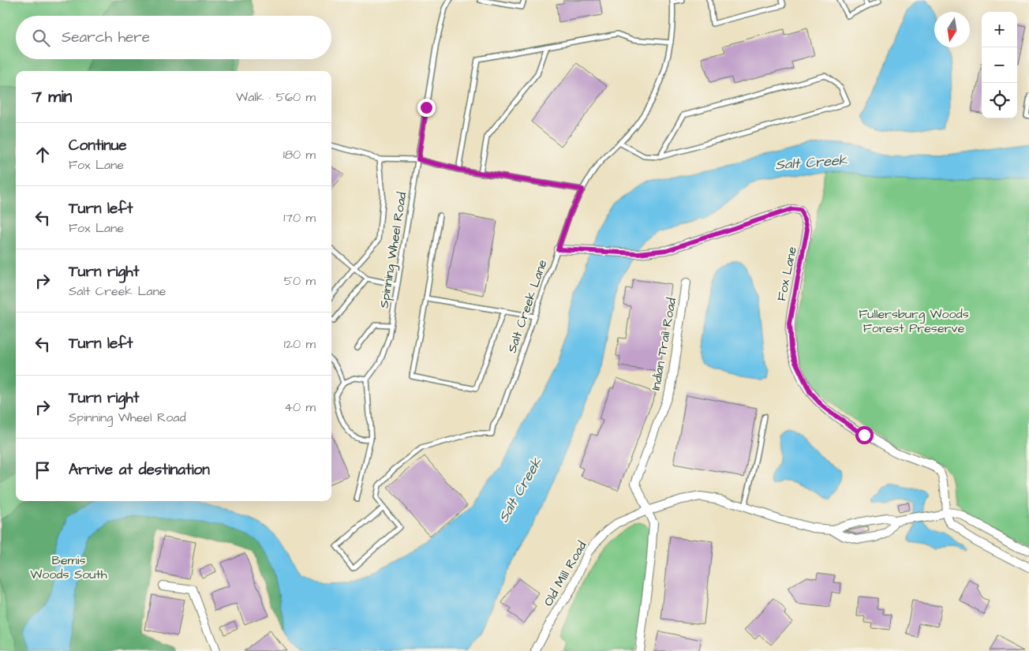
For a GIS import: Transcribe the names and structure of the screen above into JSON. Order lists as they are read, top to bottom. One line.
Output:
{"streets":{"street":["Fox Lane","Indian Trail Road","Old Mill Road"],"lane":["Spinning Wheel Road","Salt Creek Lane"]},"crossings":[["Fox Lane","Salt Creek Lane"],["Fox Lane","Old Mill Road"],["Indian Trail Road","Old Mill Road"]],"water":["Salt Creek"],"parks":["Fullersburg Woods Forest Preserve","Bemis Woods South"],"north":"bottom","page":{"map_buttons":["+","−"],"search":"Search here","heading":["7 min","Walk · 560 m"],"list":[["Continue","Fox Lane","180 m"],["Turn left","Fox Lane","170 m"],["Turn right","Salt Creek Lane","50 m"],["Turn left","120 m"],["Turn right","Spinning Wheel Road","40 m"],"Arrive at destination"]}}
